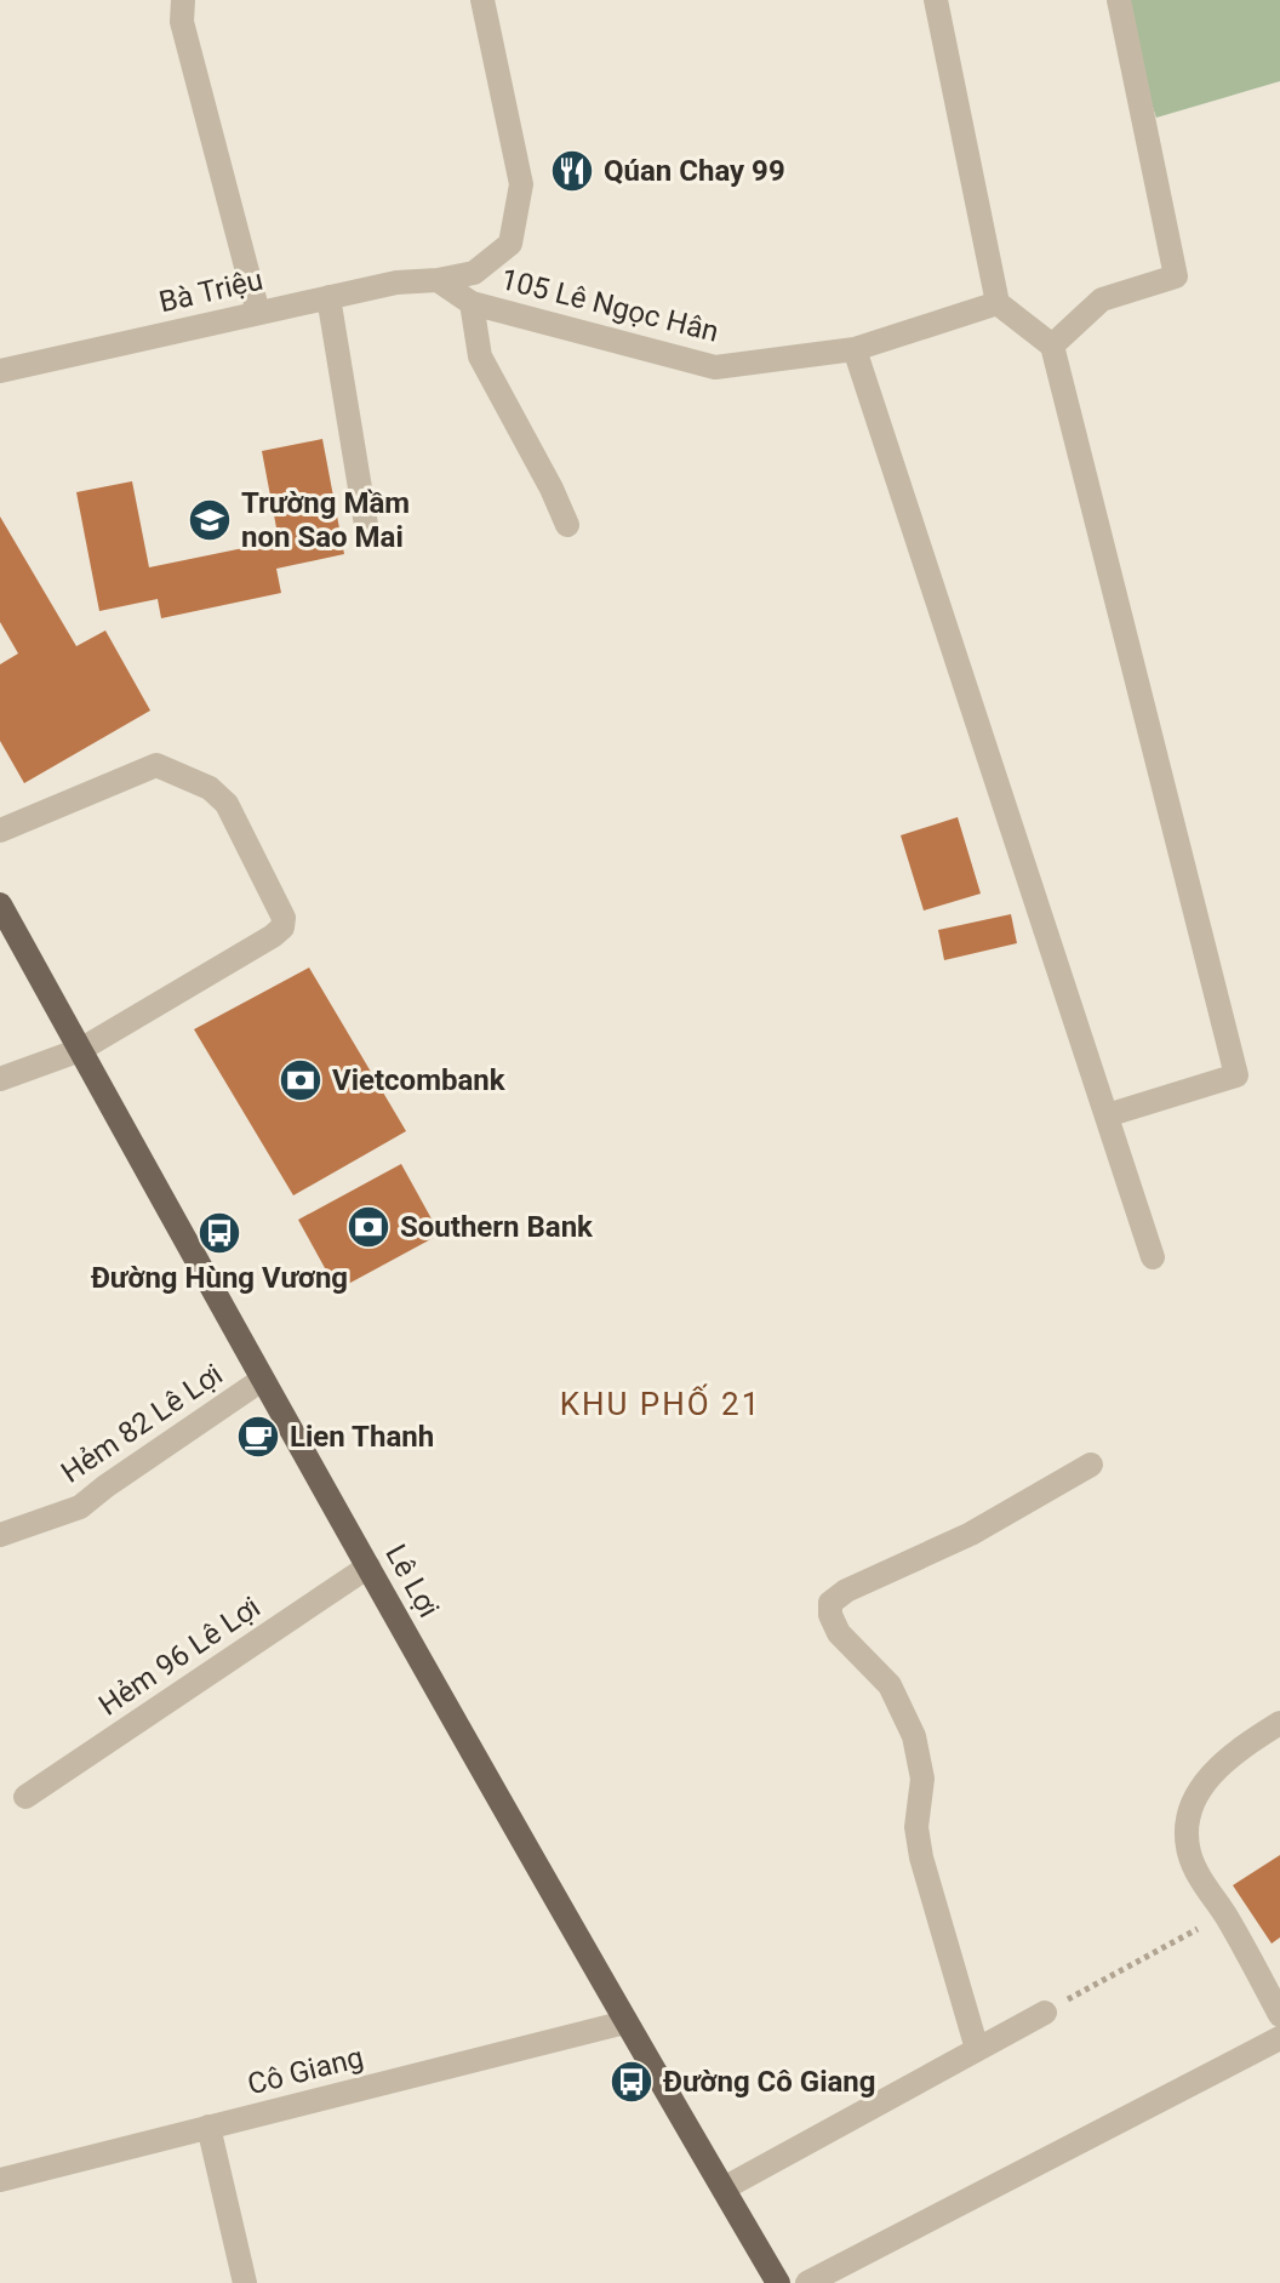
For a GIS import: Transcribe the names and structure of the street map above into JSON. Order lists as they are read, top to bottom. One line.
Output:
{"streets":{"main road":["Lê Lợi"],"street":["Bà Triệu","105 Lê Ngọc Hân","Hẻm 82 Lê Lợi","Hẻm 96 Lê Lợi","Cô Giang"]},"crossings":[["Bà Triệu","105 Lê Ngọc Hân"],["Hẻm 82 Lê Lợi","Lê Lợi"],["Lê Lợi","Hẻm 96 Lê Lợi"],["Lê Lợi","Cô Giang"]],"districts":["KHU PHỐ 21"],"places":{"restaurant":["Qúan Chay 99"],"school or university":["Trường Mầm non Sao Mai"],"bank":["Vietcombank","Southern Bank"],"bus stop":["Đường Hùng Vương","Đường Cô Giang"],"cafe":["Lien Thanh"]}}
